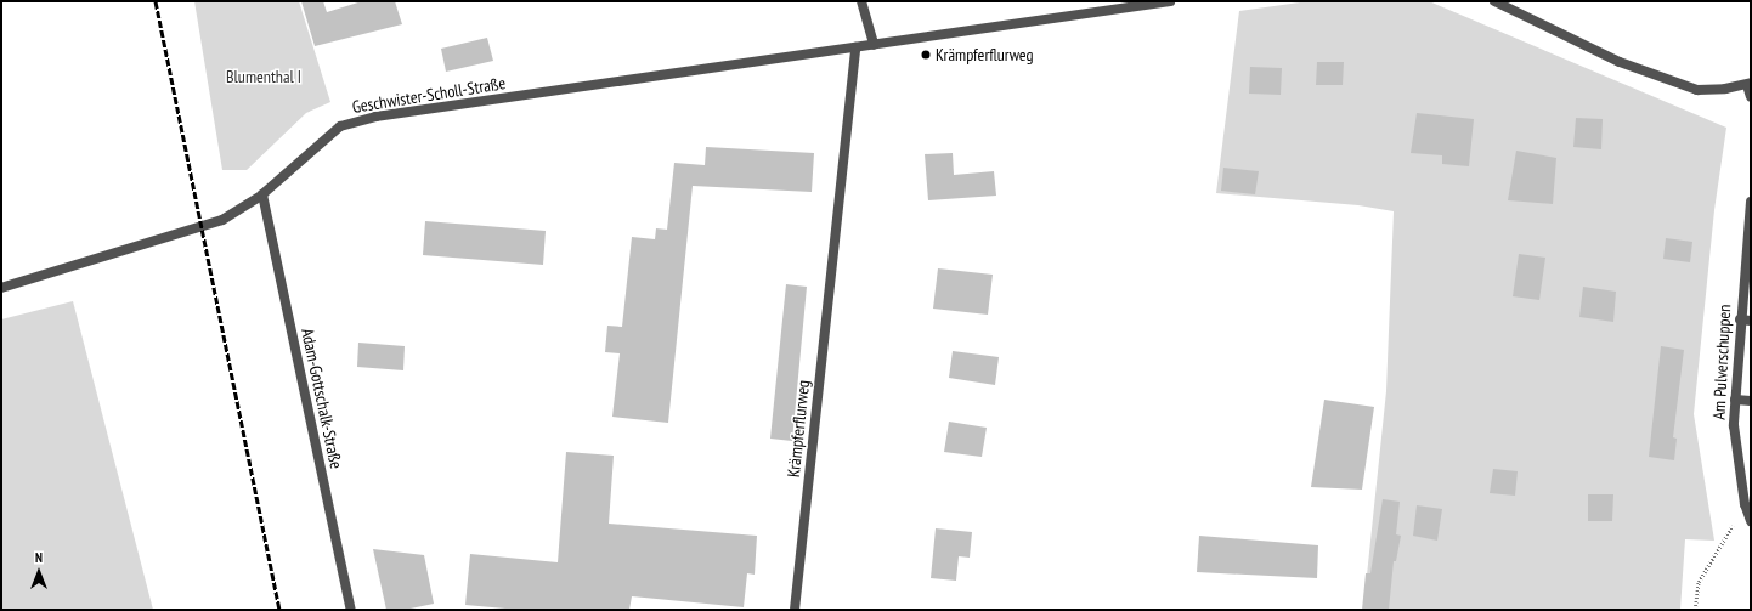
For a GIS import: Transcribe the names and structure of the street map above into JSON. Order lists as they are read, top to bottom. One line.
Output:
{"streets":{"street":["Geschwister-Scholl-Straße","Am Pulverschuppen","Adam-Gottschalk-Straße","Krämpferflurweg"]},"crossings":[["Geschwister-Scholl-Straße","Adam-Gottschalk-Straße"],["Geschwister-Scholl-Straße","Krämpferflurweg"]],"parks":["Blumenthal I"],"places":["Krämpferflurweg"],"north":"top"}
